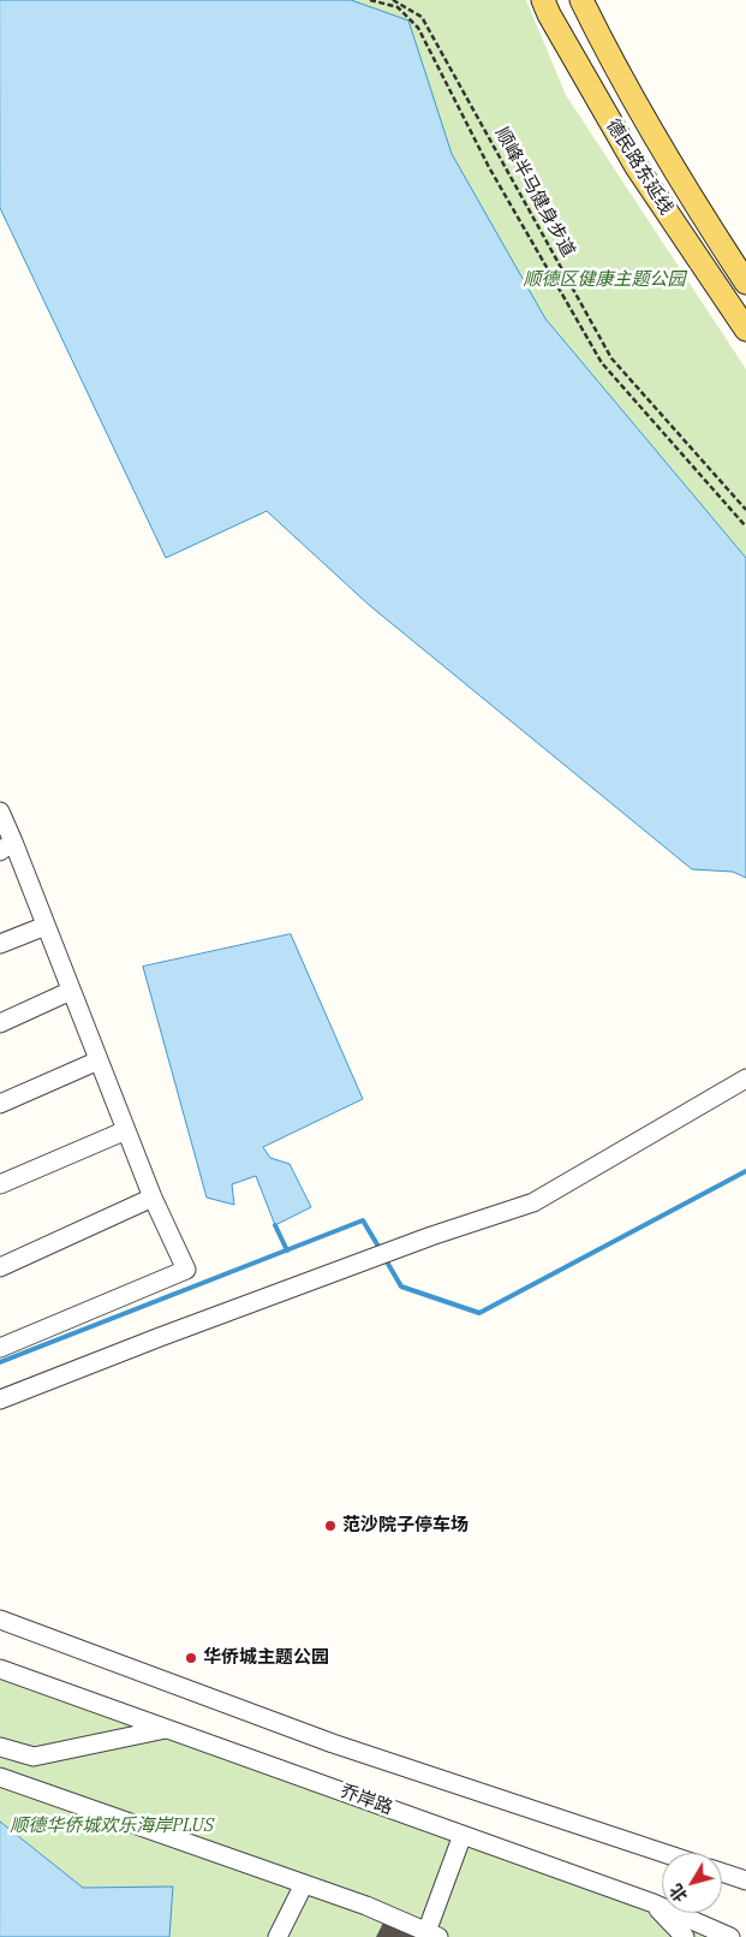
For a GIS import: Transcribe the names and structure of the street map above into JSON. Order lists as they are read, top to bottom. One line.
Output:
{"streets":{"main road":["德民路东延线"],"street":["乔岸路"],"path":["顺峰半马健身步道"]},"parks":["顺德区健康主题公园","顺德华侨城欢乐海岸PLUS"],"places":["范沙院子停车场","华侨城主题公园"],"north":"bottom left"}
